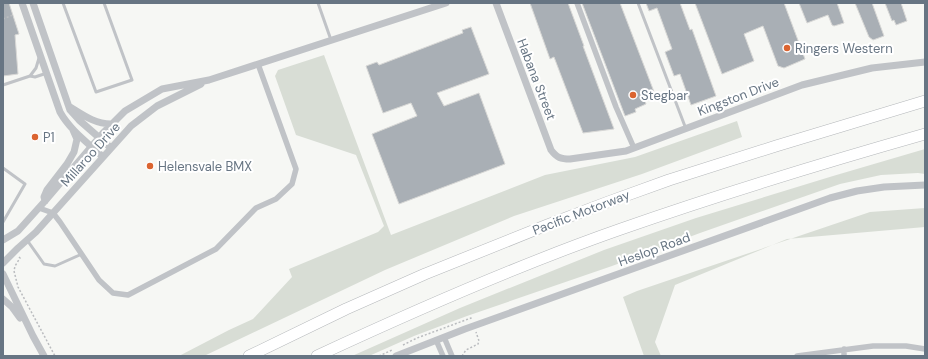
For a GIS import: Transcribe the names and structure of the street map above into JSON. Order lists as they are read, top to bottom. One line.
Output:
{"streets":{"highway":["Pacific Motorway"],"street":["Habana Street","Kingston Drive","Millaroo Drive","Heslop Road"]},"crossings":[["Habana Street","Kingston Drive"]],"places":["Ringers Western","Stegbar","P1","Helensvale BMX"]}
